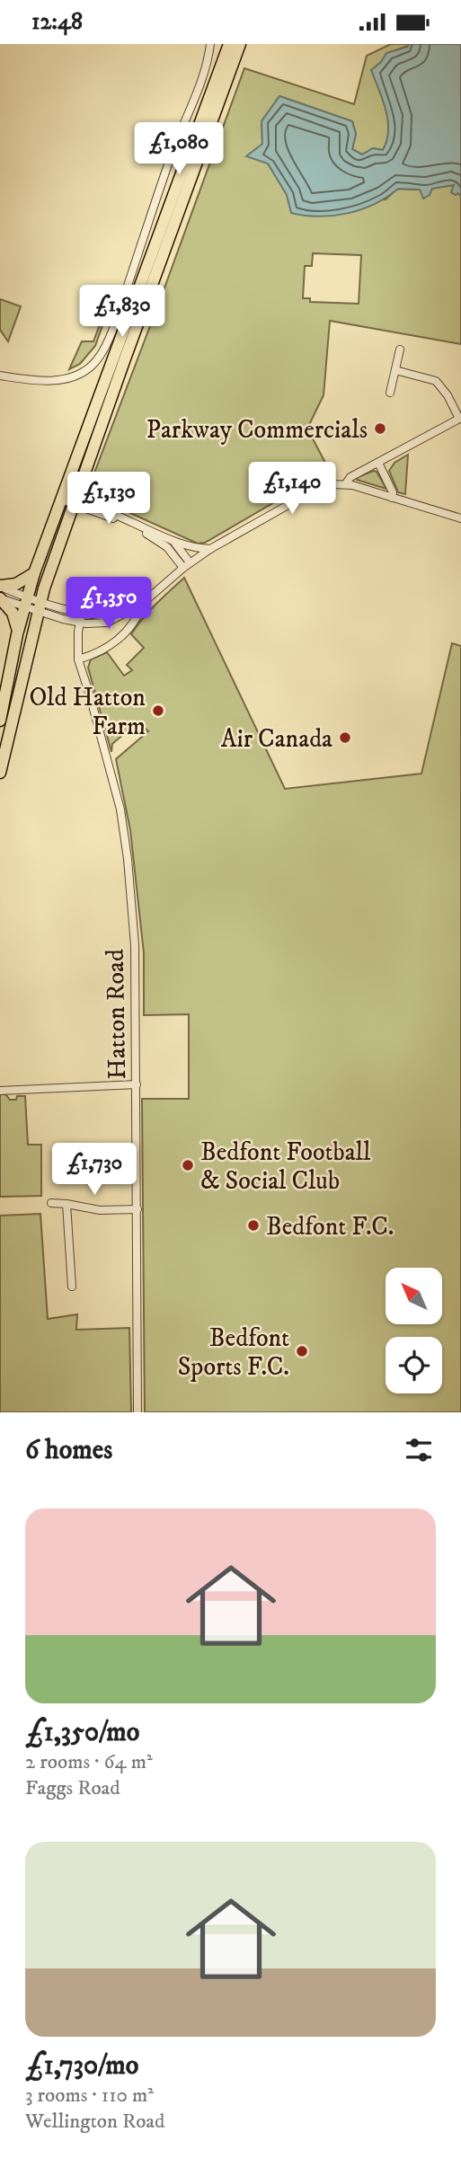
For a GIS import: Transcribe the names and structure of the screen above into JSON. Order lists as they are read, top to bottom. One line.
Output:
{"streets":{"street":["Hatton Road"]},"places":["Parkway Commercials","Old Hatton Farm","Air Canada","Bedfont Football & Social Club","Bedfont F.C.","Bedfont Sports F.C."],"north":"top left","page":{"status":"12:48","price":["£1,080","£1,830","£1,140","£1,130","£1,350","£1,730"],"heading":"6 homes","list":[{"name":"£1,350/mo","note":"2 rooms · 64 m² · Faggs Road"},{"name":"£1,730/mo","note":"3 rooms · 110 m² · Wellington Road"}]}}
